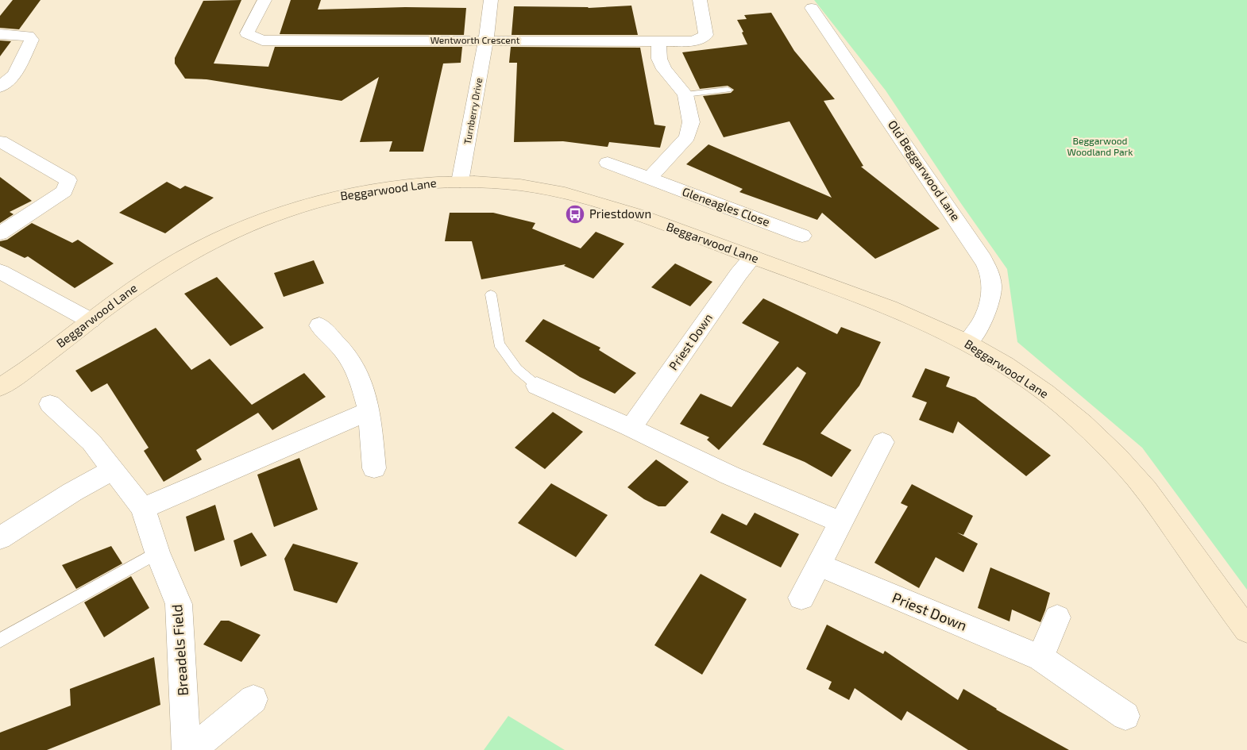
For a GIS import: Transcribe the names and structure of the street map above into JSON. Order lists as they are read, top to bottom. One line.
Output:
{"streets":{"street":["Wentworth Crescent","Turnberry Drive","Old Beggarwood Lane","Beggarwood Lane","Gleneagles Close","Priest Down","Breadels Field"]},"crossings":[["Wentworth Crescent","Turnberry Drive"],["Turnberry Drive","Beggarwood Lane"],["Old Beggarwood Lane","Beggarwood Lane"],["Beggarwood Lane","Priest Down"]],"parks":["Beggarwood Woodland Park"],"places":{"bus stop":["Priestdown"]}}
